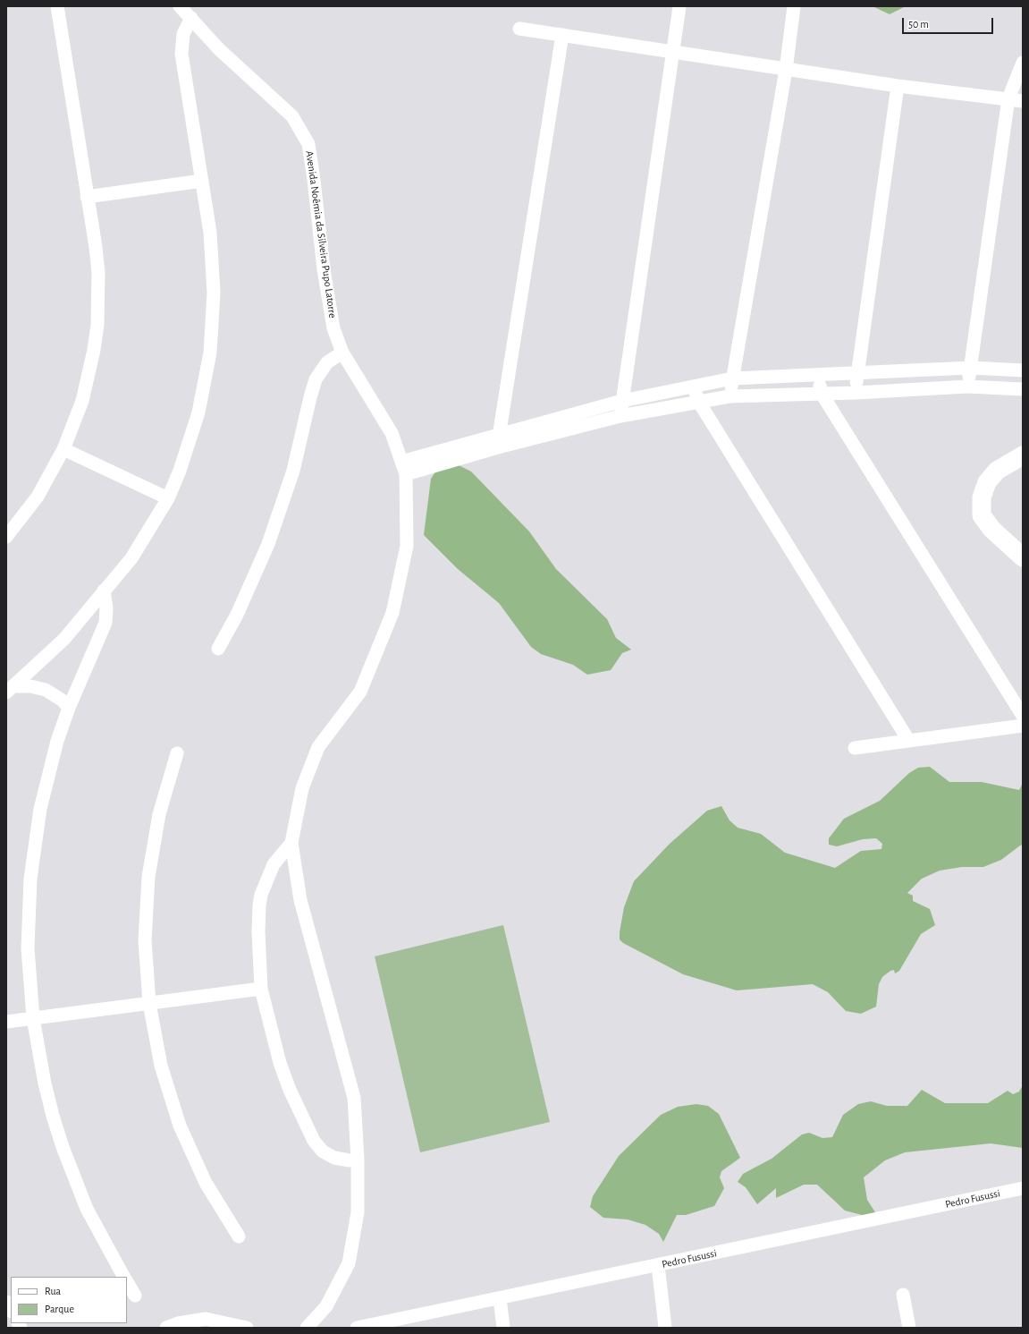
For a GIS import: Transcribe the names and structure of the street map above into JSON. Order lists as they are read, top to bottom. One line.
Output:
{"streets":{"street":["Avenida Noêmia da Silveira Pupo Latorre","Pedro Fusussi"]},"legend":["Rua","Parque"],"scale_bar":"50 m"}
